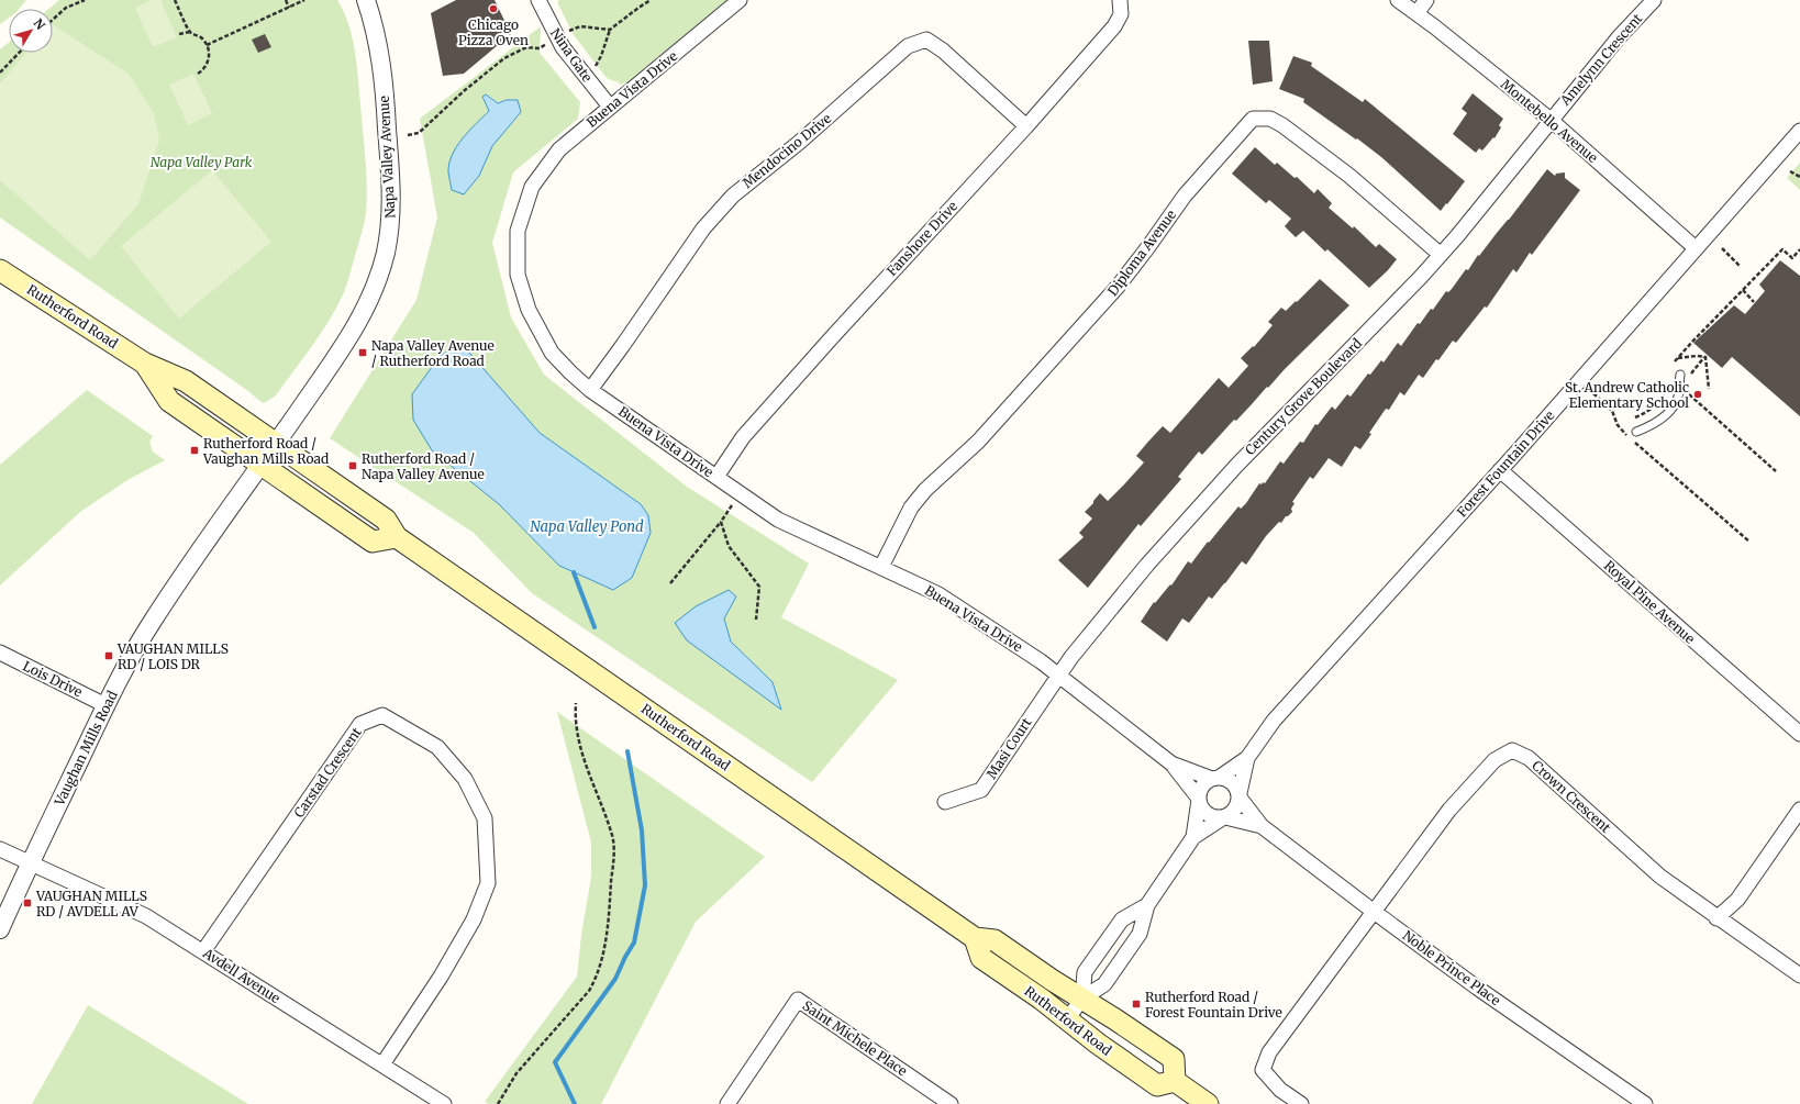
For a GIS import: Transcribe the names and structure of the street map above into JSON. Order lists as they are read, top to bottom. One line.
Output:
{"streets":{"main road":["Rutherford Road"],"street":["Nina Gate","Amelynn Crescent","Buena Vista Drive","Montebello Avenue","Mendocino Drive","Napa Valley Avenue","Fanshore Drive","Diploma Avenue","Century Grove Boulevard","Forest Fountain Drive","Royal Pine Avenue","Lois Drive","Vaughan Mills Road","Masi Court","Carstad Crescent","Crown Crescent","Noble Prince Place","Avdell Avenue","Saint Michele Place"]},"crossings":[["Nina Gate","Buena Vista Drive"],["Amelynn Crescent","Montebello Avenue"],["Amelynn Crescent","Century Grove Boulevard"],["Buena Vista Drive","Mendocino Drive"],["Buena Vista Drive","Fanshore Drive"],["Buena Vista Drive","Diploma Avenue"],["Buena Vista Drive","Century Grove Boulevard"],["Buena Vista Drive","Forest Fountain Drive"],["Buena Vista Drive","Masi Court"],["Buena Vista Drive","Noble Prince Place"],["Montebello Avenue","Century Grove Boulevard"],["Montebello Avenue","Forest Fountain Drive"],["Mendocino Drive","Fanshore Drive"],["Napa Valley Avenue","Rutherford Road"],["Napa Valley Avenue","Vaughan Mills Road"],["Diploma Avenue","Century Grove Boulevard"],["Rutherford Road","Vaughan Mills Road"],["Century Grove Boulevard","Masi Court"],["Forest Fountain Drive","Royal Pine Avenue"],["Forest Fountain Drive","Noble Prince Place"],["Lois Drive","Vaughan Mills Road"],["Vaughan Mills Road","Avdell Avenue"],["Carstad Crescent","Avdell Avenue"],["Crown Crescent","Noble Prince Place"]],"water":["Napa Valley Pond"],"parks":["Napa Valley Park"],"places":{"other":["Chicago Pizza Oven","St. Andrew Catholic Elementary School"],"transit":["Napa Valley Avenue / Rutherford Road","Rutherford Road / Vaughan Mills Road","Rutherford Road / Napa Valley Avenue","VAUGHAN MILLS RD / LOIS DR","VAUGHAN MILLS RD / AVDELL AV","Rutherford Road / Forest Fountain Drive"]},"north":"top right"}
